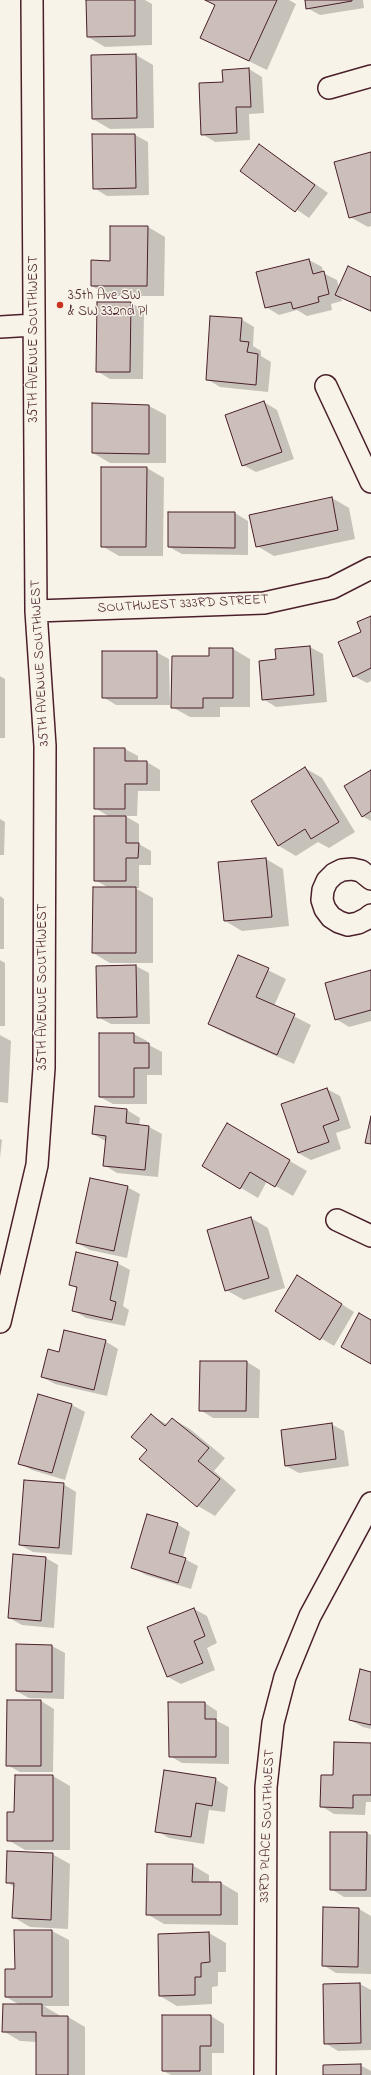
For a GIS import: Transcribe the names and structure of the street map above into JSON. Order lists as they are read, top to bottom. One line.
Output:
{"streets":{"street":["35TH AVENUE SOUTHWEST","SOUTHWEST 333RD STREET","33RD PLACE SOUTHWEST"]},"crossings":[["35TH AVENUE SOUTHWEST","SOUTHWEST 333RD STREET"]],"places":["35th Ave SW & SW 332nd Pl"]}
